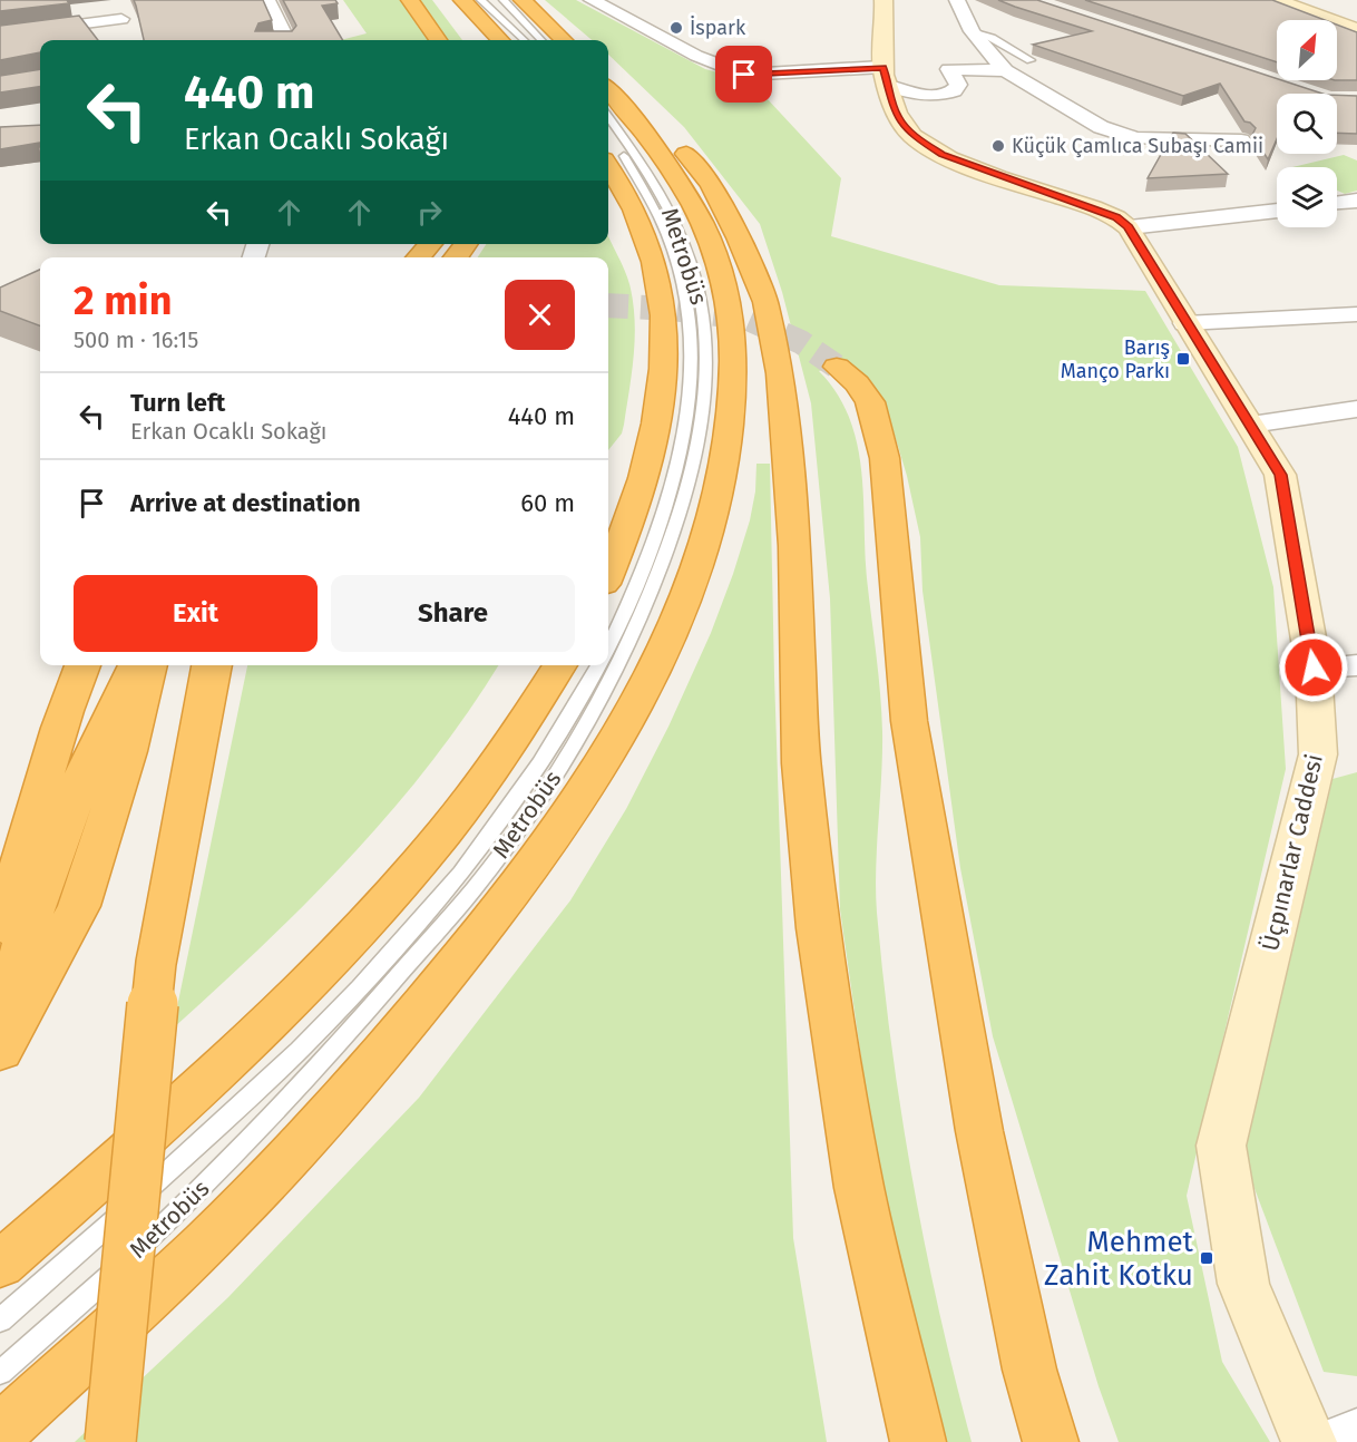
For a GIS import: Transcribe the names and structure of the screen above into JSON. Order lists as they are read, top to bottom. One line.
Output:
{"streets":{"street":["Üçpınarlar Caddesi"],"lane":["Metrobüs"]},"places":{"other":["İspark","Küçük Çamlıca Subaşı Camii"],"transit":["Barış Manço Parkı","Mehmet Zahit Kotku"]},"north":"top right","page":{"turn":["440 m","Erkan Ocaklı Sokağı"],"heading":["2 min","500 m · 16:15"],"list":[{"name":"Turn left","note":"Erkan Ocaklı Sokağı","value":"440 m"},{"name":"Arrive at destination","value":"60 m"}],"buttons":["Exit","Share"]}}
